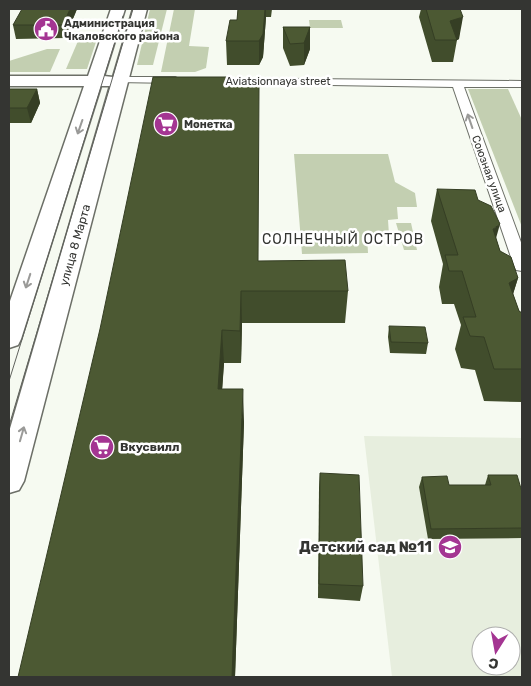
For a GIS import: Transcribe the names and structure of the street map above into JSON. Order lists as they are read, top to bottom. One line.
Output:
{"streets":{"main road":["Aviatsionnaya street","улица 8 Марта"],"street":["Союзная улица"]},"crossings":[["Aviatsionnaya street","Союзная улица"],["Aviatsionnaya street","улица 8 Марта"]],"one_way":["Союзная улица"],"districts":["СОЛНЕЧНЫЙ ОСТРОВ"],"places":{"public building":["Администрация Чкаловского района"],"supermarket":["Монетка","Вкусвилл"],"school or university":["Детский сад №11"]},"north":"bottom"}
